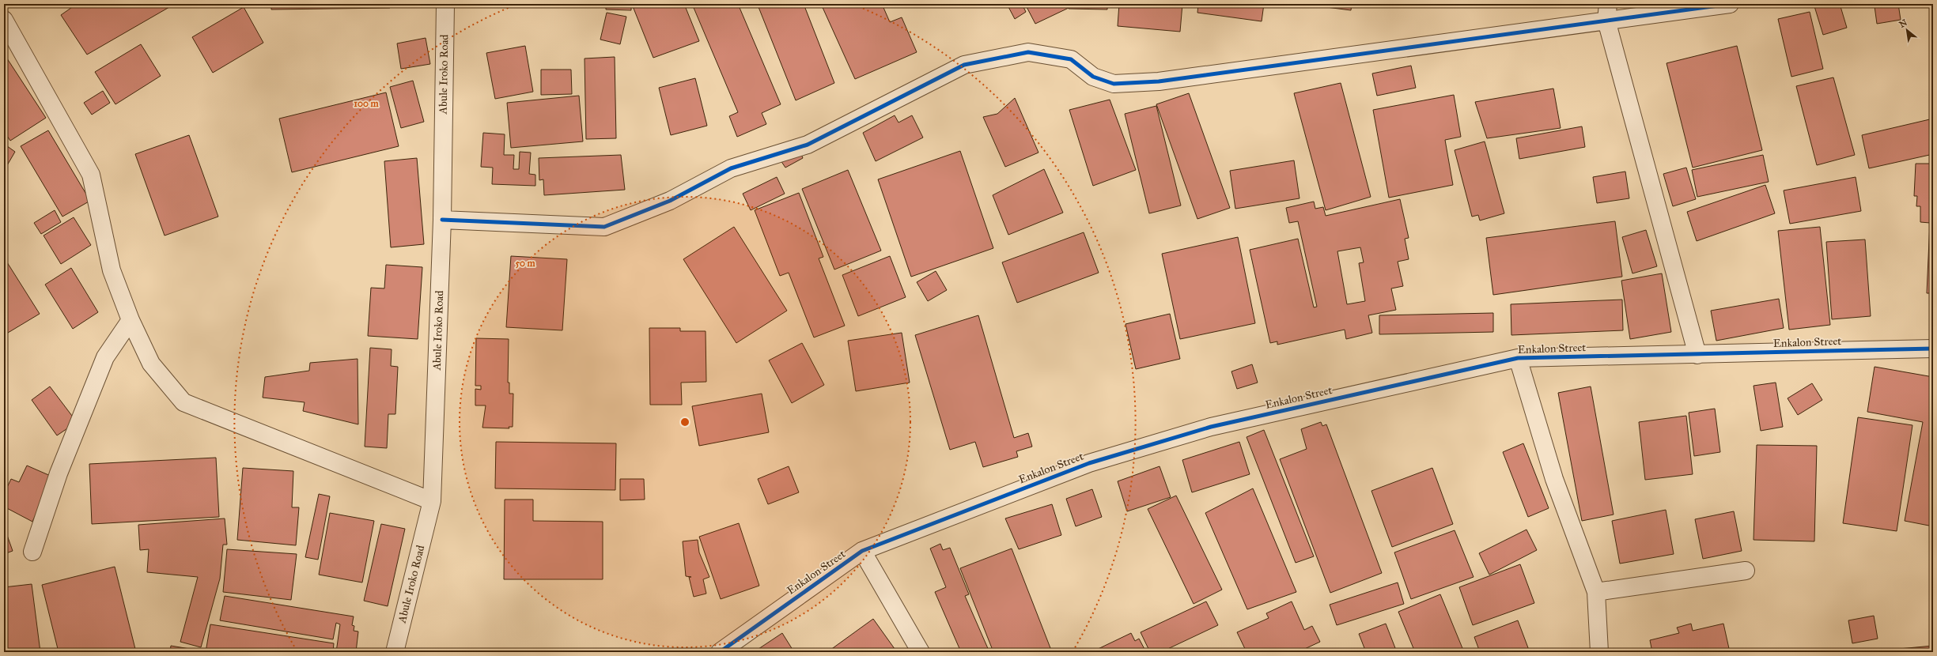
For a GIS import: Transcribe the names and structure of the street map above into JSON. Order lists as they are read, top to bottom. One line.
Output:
{"streets":{"street":["Abule Iroko Road","Enkalon Street"]},"north":"top left","rings":["100 m","50 m"]}
